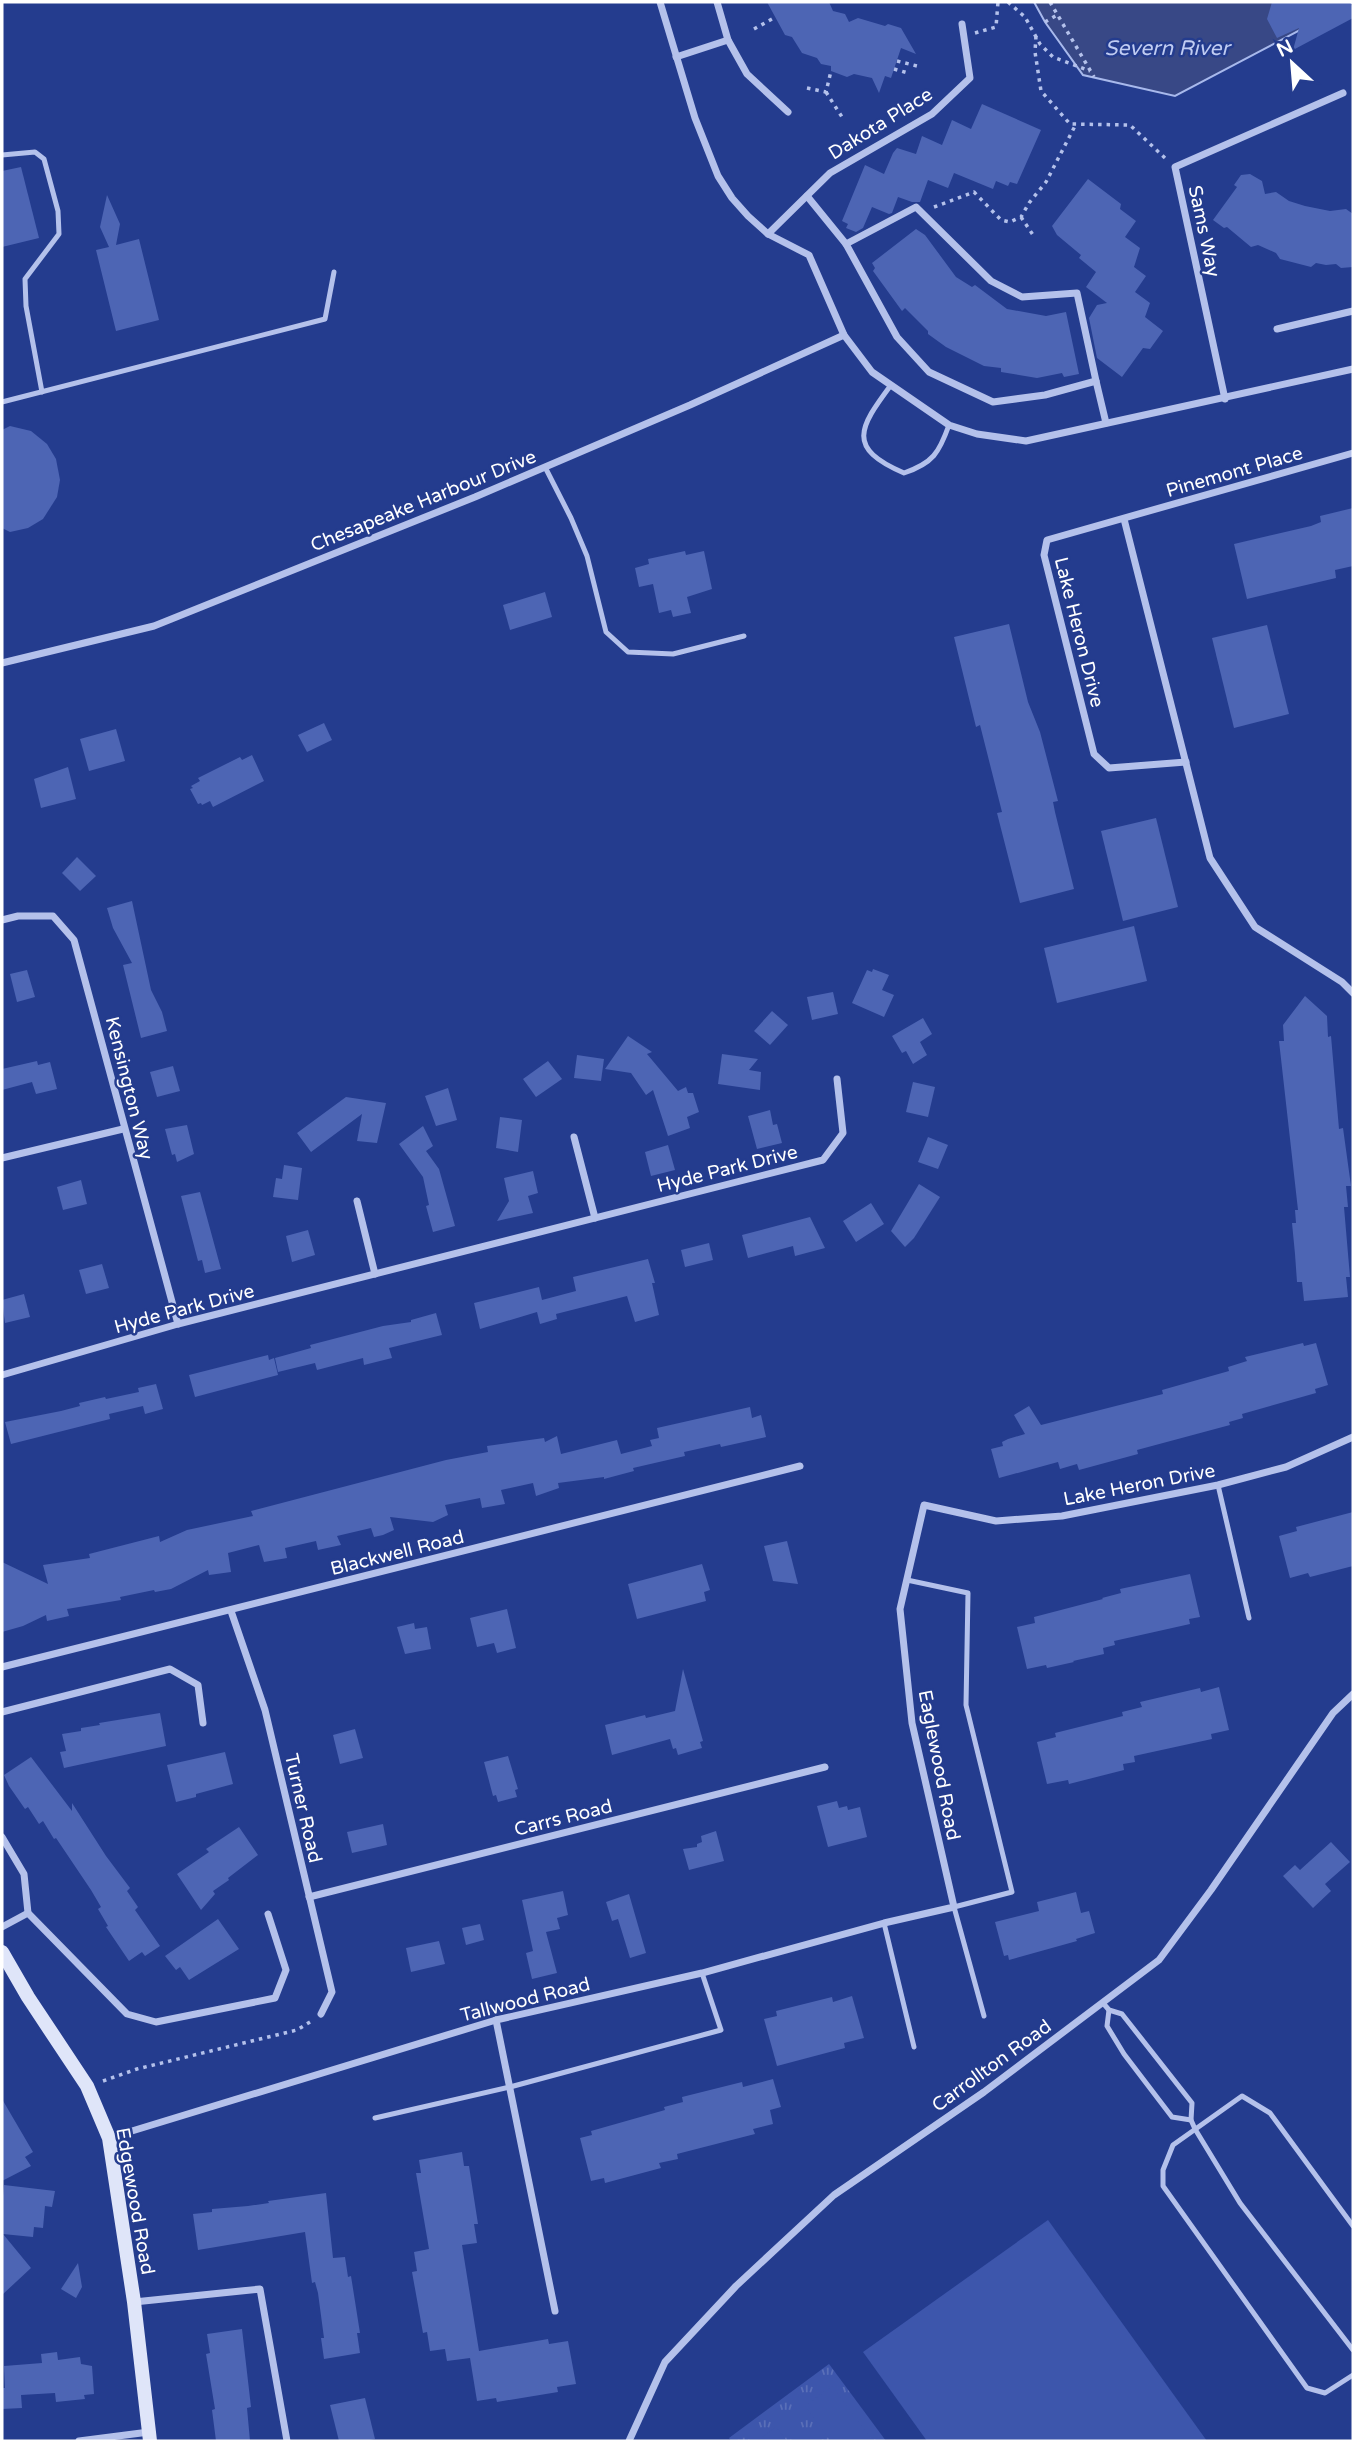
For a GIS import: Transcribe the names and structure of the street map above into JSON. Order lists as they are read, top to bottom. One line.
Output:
{"streets":{"street":["Dakota Place","Sams Way","Pinemont Place","Chesapeake Harbour Drive","Lake Heron Drive","Kensington Way","Hyde Park Drive","Blackwell Road","Eaglewood Road","Turner Road","Carrs Road","Tallwood Road","Carrollton Road","Edgewood Road"]},"crossings":[["Pinemont Place","Lake Heron Drive"],["Lake Heron Drive","Eaglewood Road"],["Kensington Way","Hyde Park Drive"],["Blackwell Road","Turner Road"],["Eaglewood Road","Tallwood Road"],["Turner Road","Carrs Road"],["Tallwood Road","Edgewood Road"]],"water":["Severn River"],"north":"top left"}
